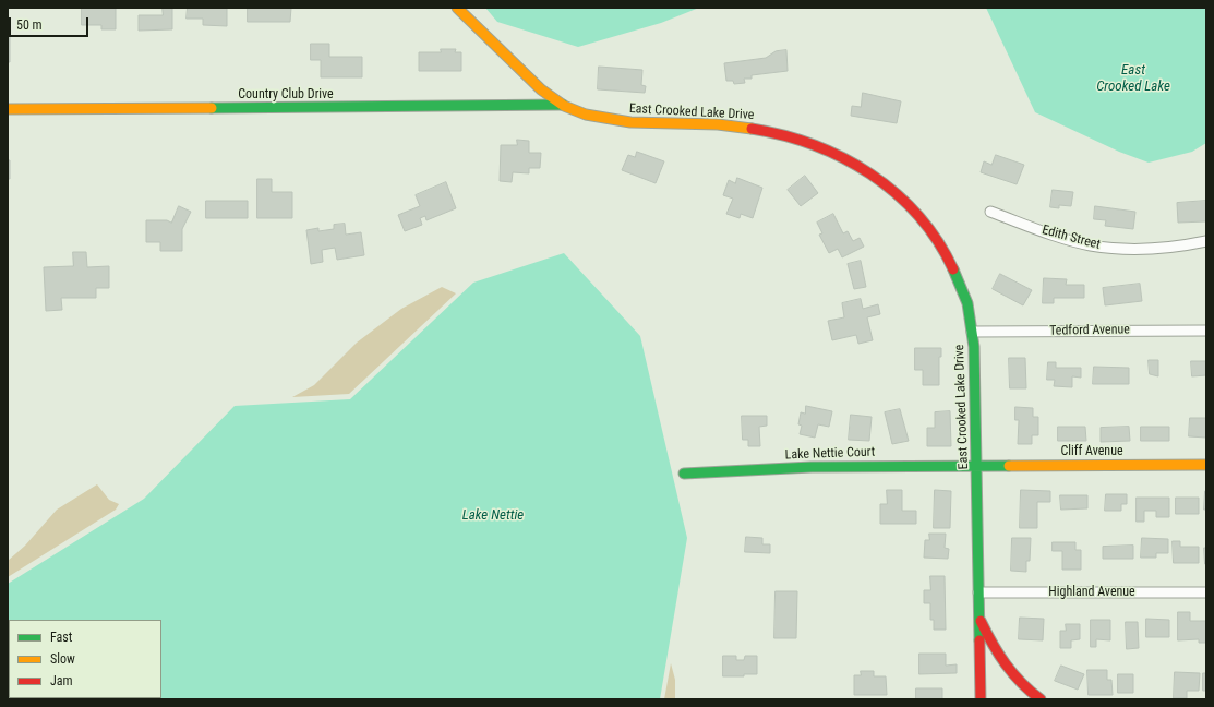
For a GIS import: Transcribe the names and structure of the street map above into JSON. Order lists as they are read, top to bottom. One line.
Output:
{"streets":{"street":["Country Club Drive","East Crooked Lake Drive","Edith Street","Tedford Avenue","Cliff Avenue","Lake Nettie Court","Highland Avenue"]},"crossings":[["Country Club Drive","East Crooked Lake Drive"],["East Crooked Lake Drive","Tedford Avenue"],["East Crooked Lake Drive","Cliff Avenue"],["East Crooked Lake Drive","Lake Nettie Court"],["East Crooked Lake Drive","Highland Avenue"],["Cliff Avenue","Lake Nettie Court"]],"water":["East Crooked Lake","Lake Nettie"],"legend":["Fast","Slow","Jam"],"scale_bar":"50 m"}
